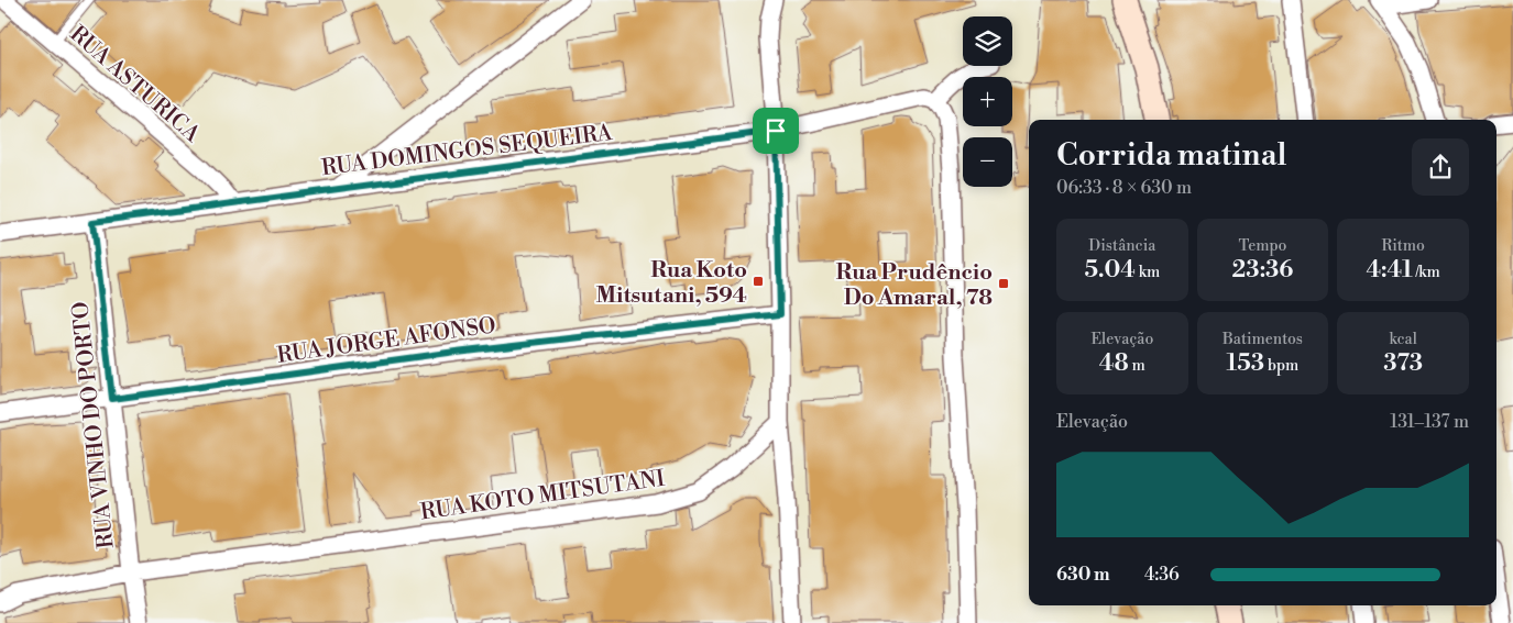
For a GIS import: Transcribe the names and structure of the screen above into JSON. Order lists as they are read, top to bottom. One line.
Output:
{"streets":{"street":["RUA ASTURICA","RUA DOMINGOS SEQUEIRA","RUA JORGE AFONSO","RUA VINHO DO PORTO","RUA KOTO MITSUTANI"]},"crossings":[["RUA ASTURICA","RUA DOMINGOS SEQUEIRA"],["RUA DOMINGOS SEQUEIRA","RUA VINHO DO PORTO"],["RUA JORGE AFONSO","RUA VINHO DO PORTO"],["RUA VINHO DO PORTO","RUA KOTO MITSUTANI"]],"places":{"transit":["Rua Koto Mitsutani, 594","Rua Prudêncio Do Amaral, 78"]},"page":{"map_buttons":["+","−"],"heading":["Corrida matinal","06:33 · 8 × 630 m"],"stats":[["Distância","5.04 km"],["Tempo","23:36"],["Ritmo","4:41 /km"],["Elevação","48 m"],["Batimentos","153 bpm"],["kcal","373"]],"chart":["Elevação","131–137 m"],"list":[{"name":"630 m","note":"4:36"}]}}
